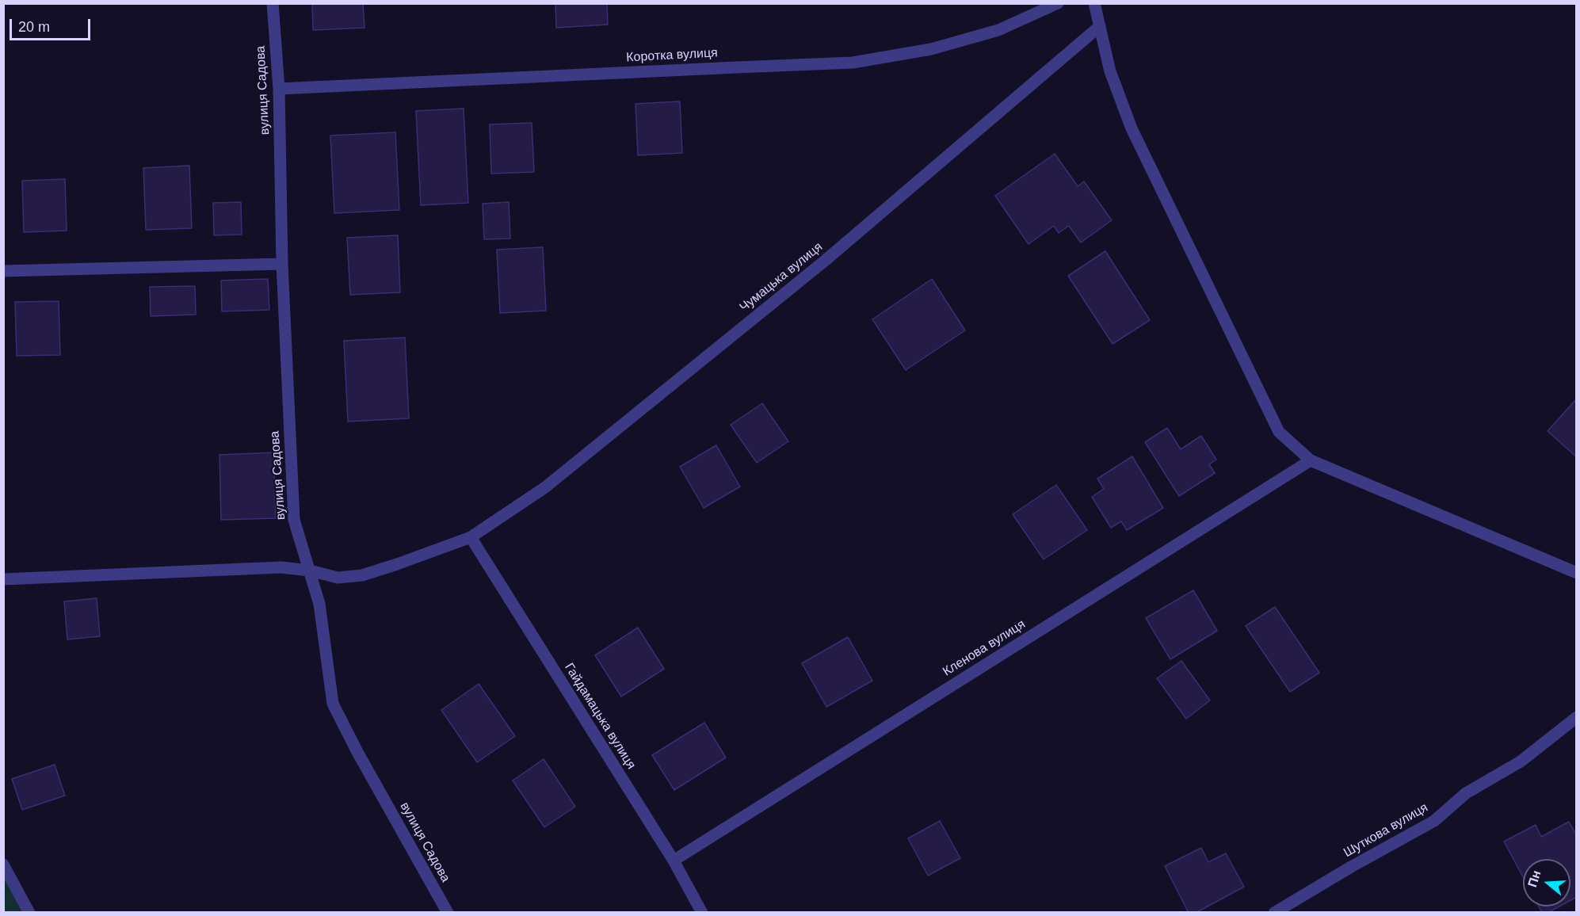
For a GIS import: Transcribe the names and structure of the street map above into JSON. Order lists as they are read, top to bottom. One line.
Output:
{"streets":{"street":["Коротка вулиця","вулиця Садова","Чумацька вулиця","Кленова вулиця","Гайдамацька вулиця","Шуткова вулиця"]},"crossings":[["Коротка вулиця","вулиця Садова"],["вулиця Садова","Чумацька вулиця"],["Чумацька вулиця","Гайдамацька вулиця"],["Кленова вулиця","Гайдамацька вулиця"]],"scale_bar":"20 m","north":"left"}
